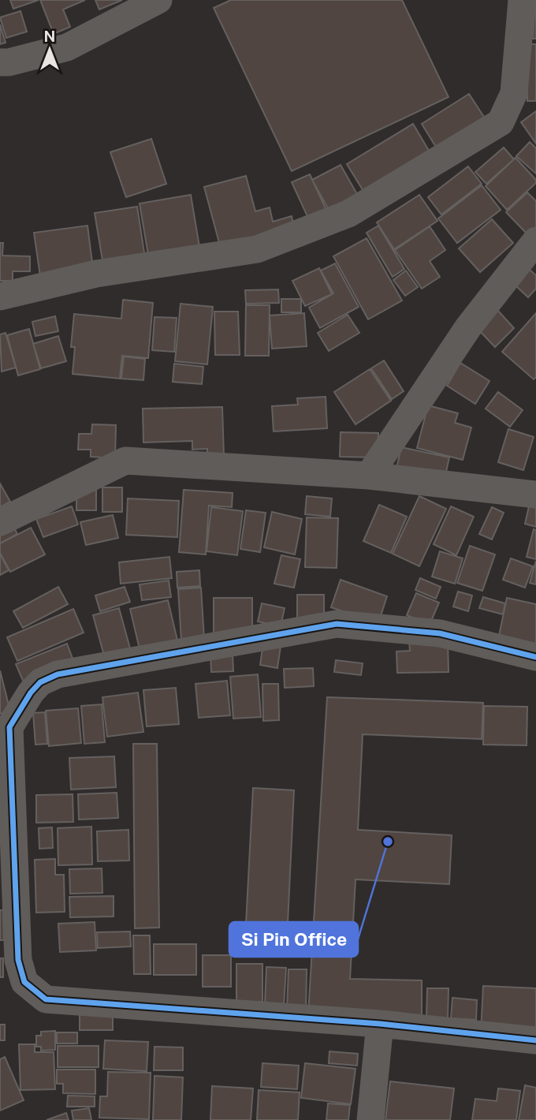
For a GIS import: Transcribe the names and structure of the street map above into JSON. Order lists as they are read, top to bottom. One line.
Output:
{"places":["Si Pin Office"],"north":"top"}
